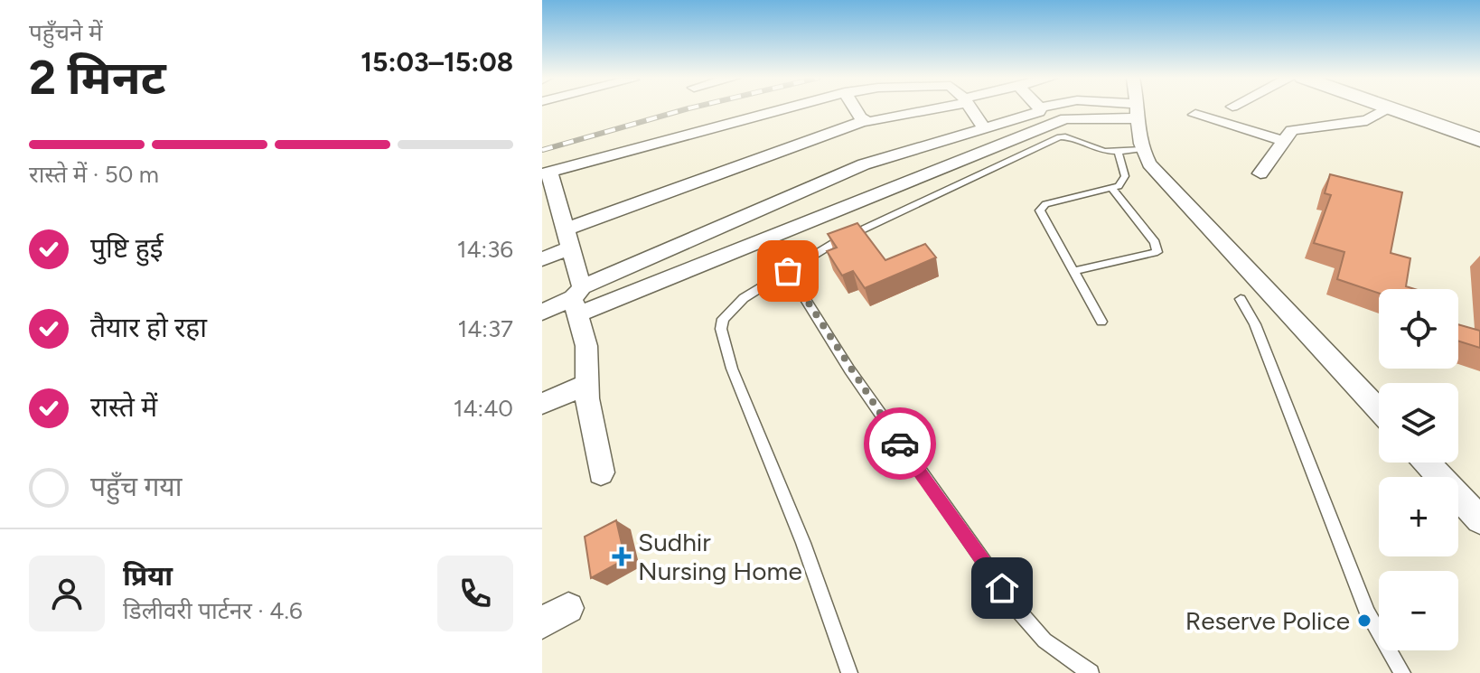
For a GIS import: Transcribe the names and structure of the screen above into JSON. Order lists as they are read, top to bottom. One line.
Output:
{"places":{"health":["Sudhir Nursing Home"],"other":["Reserve Police"]},"page":{"heading":["2 मिनट","पहुँचने में","15:03–15:08"],"panel":["प्रिया","डिलीवरी पार्टनर · 4.6"],"bar":"रास्ते में · 50 m","list":[["पुष्टि हुई","14:36"],["तैयार हो रहा","14:37"],["रास्ते में","14:40"],"पहुँच गया"],"map_buttons":["+","−"]}}
